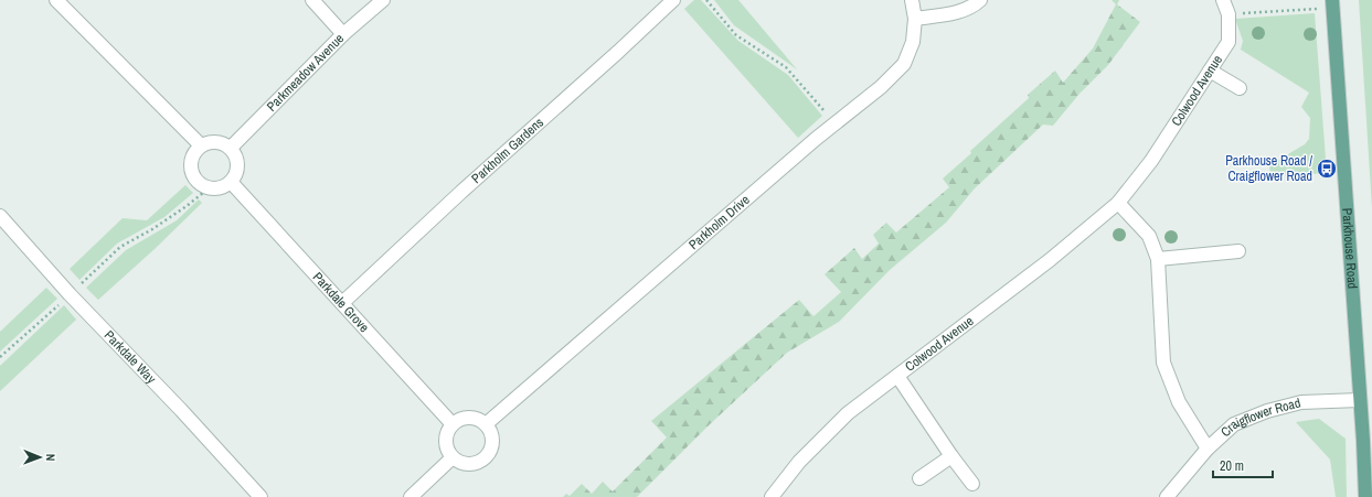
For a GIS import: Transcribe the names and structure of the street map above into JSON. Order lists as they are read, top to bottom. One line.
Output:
{"streets":{"main road":["Parkhouse Road"],"street":["Parkmeadow Avenue","Colwood Avenue","Parkholm Gardens","Parkholm Drive","Parkdale Grove","Parkdale Way","Craigflower Road"]},"crossings":[["Parkmeadow Avenue","Parkdale Grove"],["Parkholm Gardens","Parkdale Grove"],["Parkholm Drive","Parkdale Grove"],["Parkhouse Road","Craigflower Road"]],"places":{"bus stop":["Parkhouse Road / Craigflower Road"]},"scale_bar":"20 m","north":"right"}
